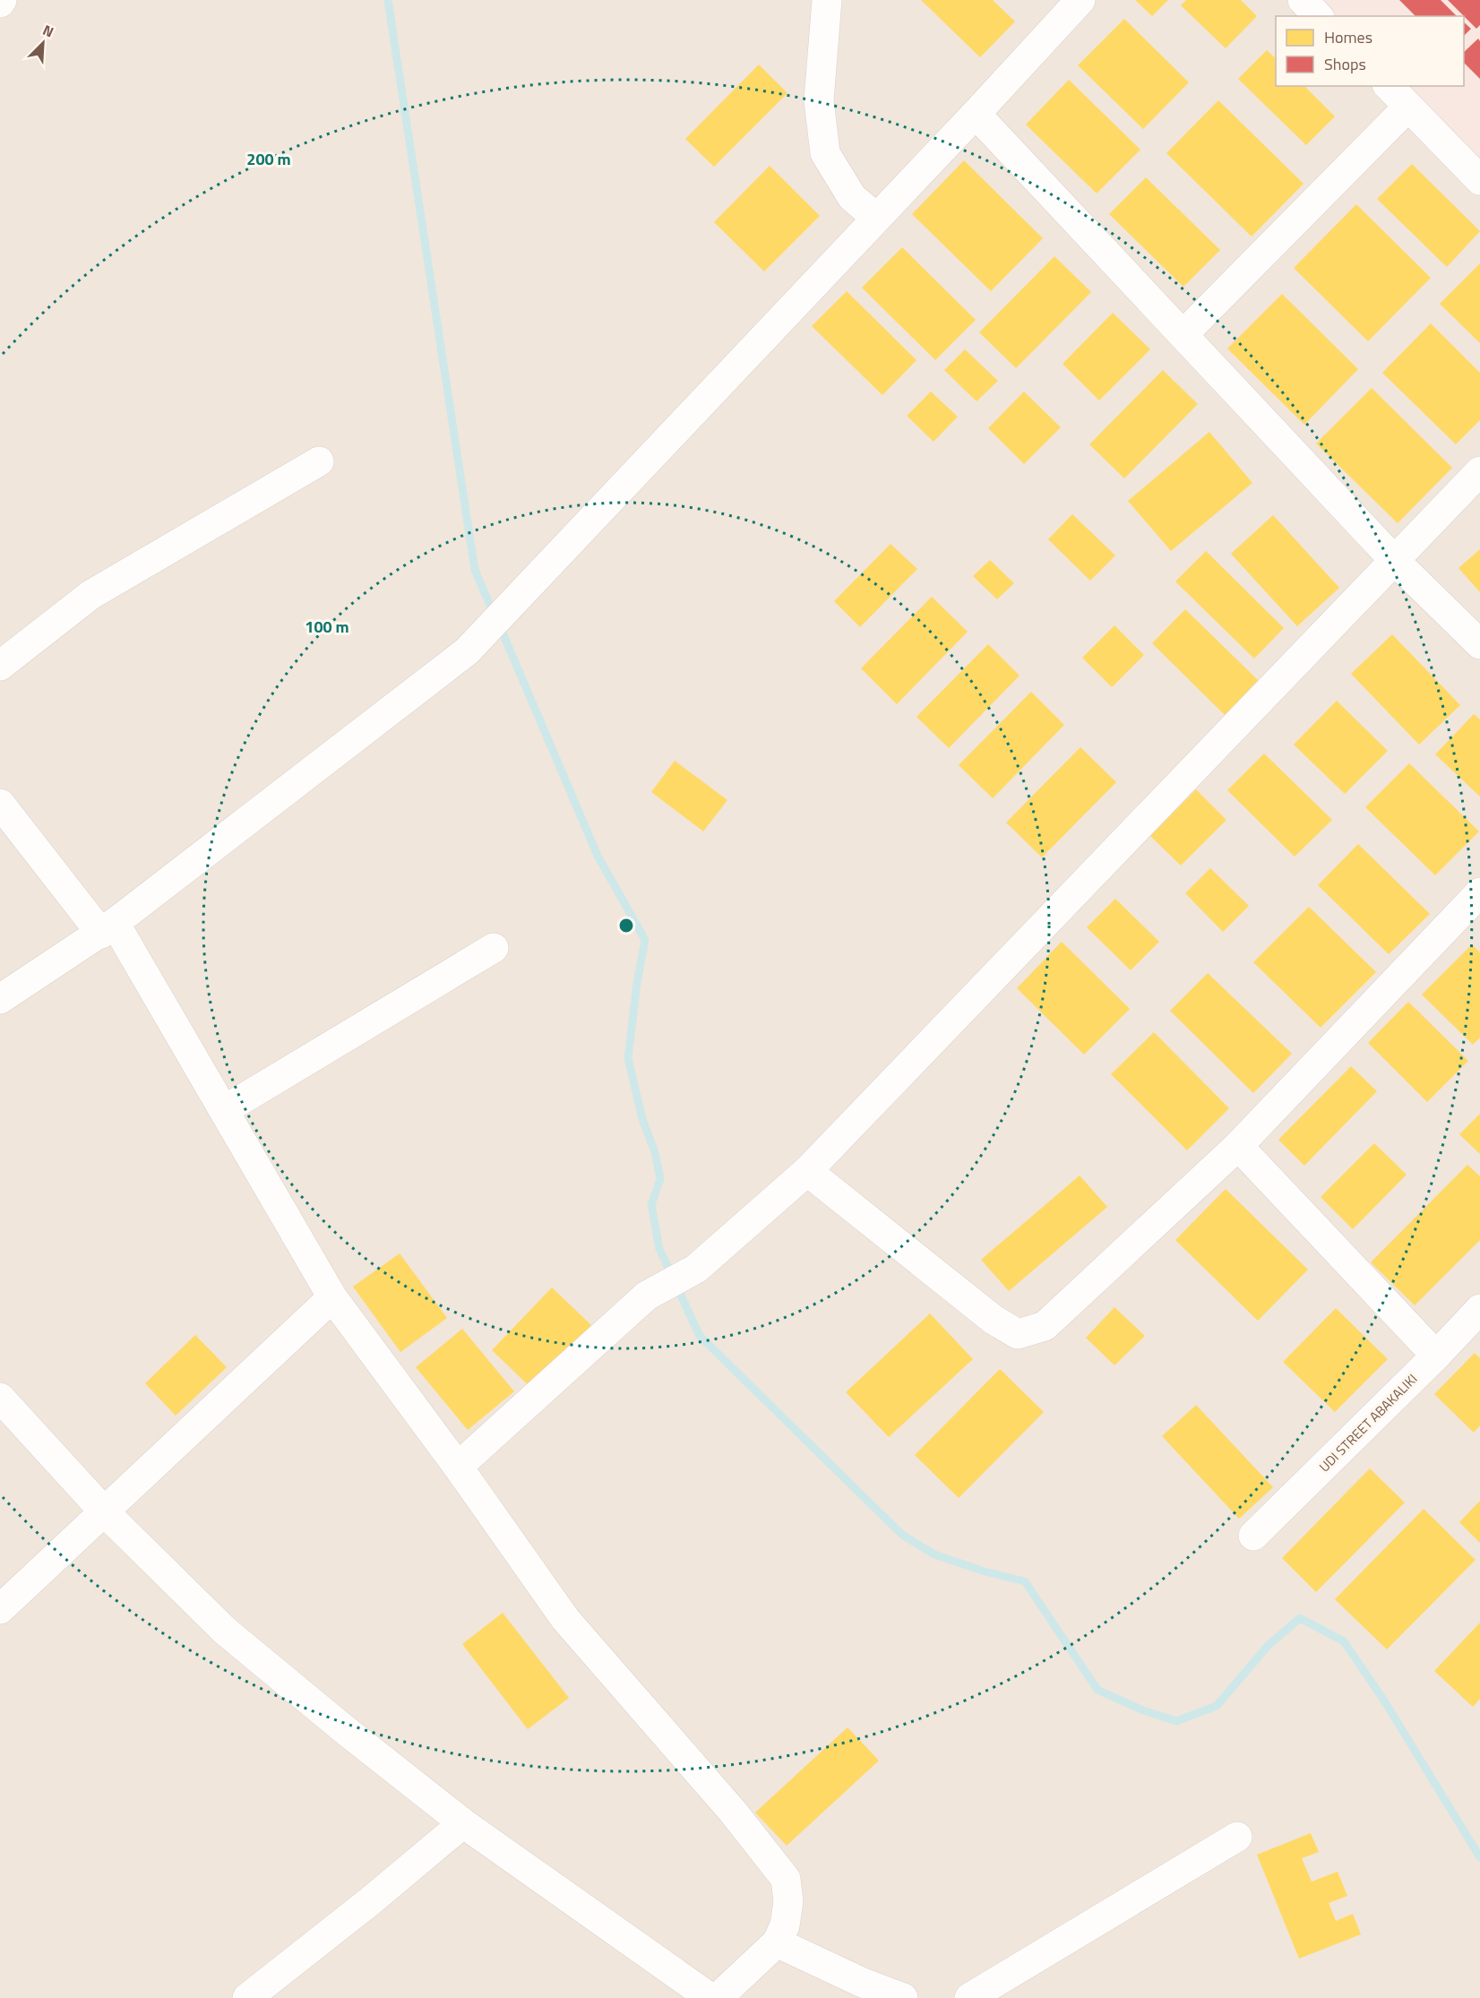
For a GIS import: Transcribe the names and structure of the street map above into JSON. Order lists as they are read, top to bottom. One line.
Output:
{"streets":{"street":["UDI STREET ABAKALIKI"]},"legend":["Homes","Shops"],"north":"top right","rings":["200 m","100 m"]}
